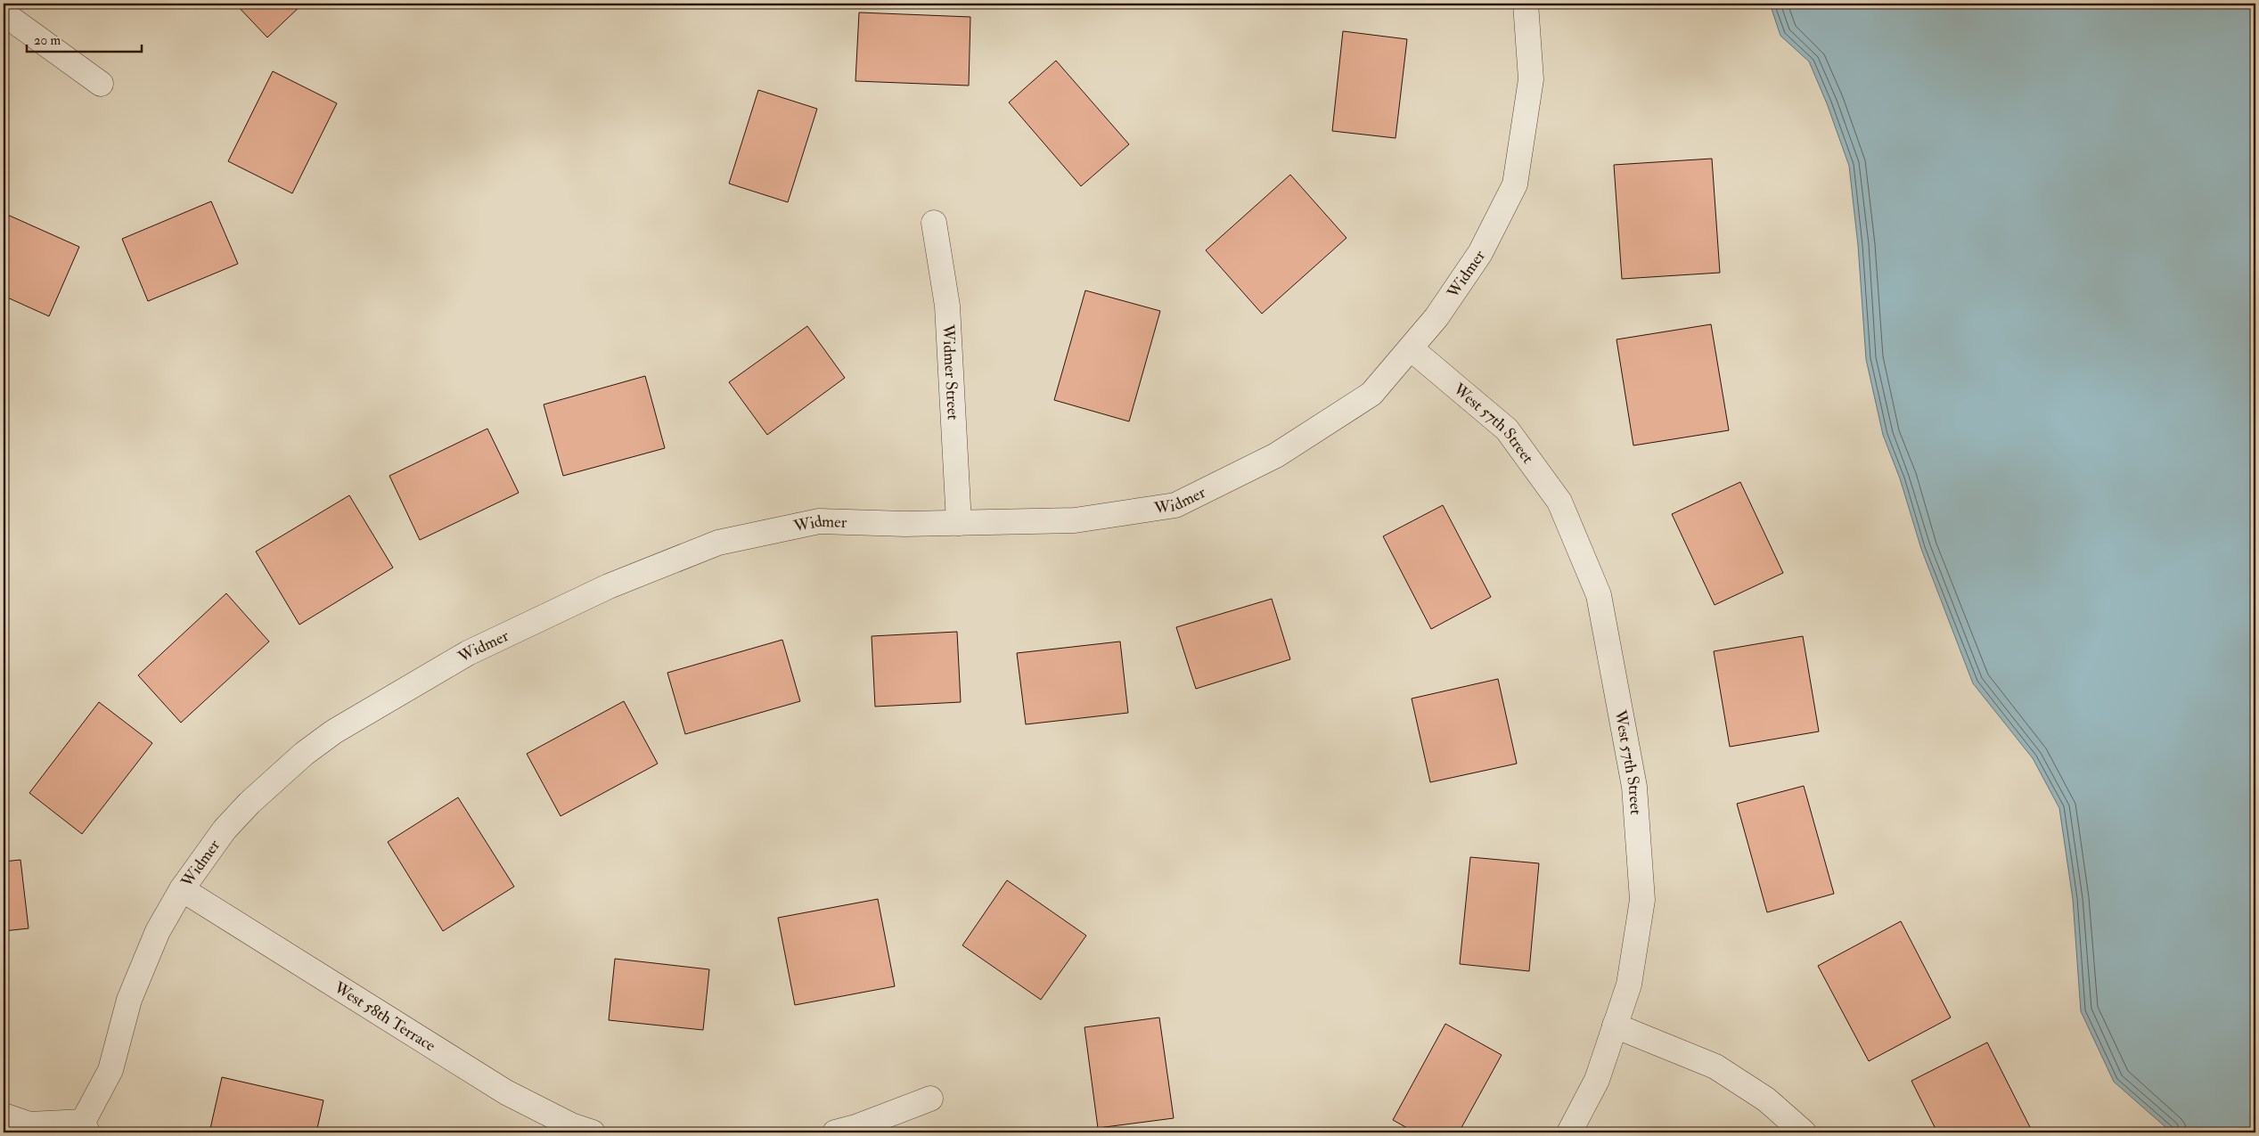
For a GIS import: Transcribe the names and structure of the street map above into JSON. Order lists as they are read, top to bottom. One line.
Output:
{"streets":{"street":["Widmer","Widmer Street","West 57th Street","West 58th Terrace"]},"crossings":[["Widmer","Widmer Street"],["Widmer","West 57th Street"],["Widmer","West 58th Terrace"]],"scale_bar":"20 m"}
